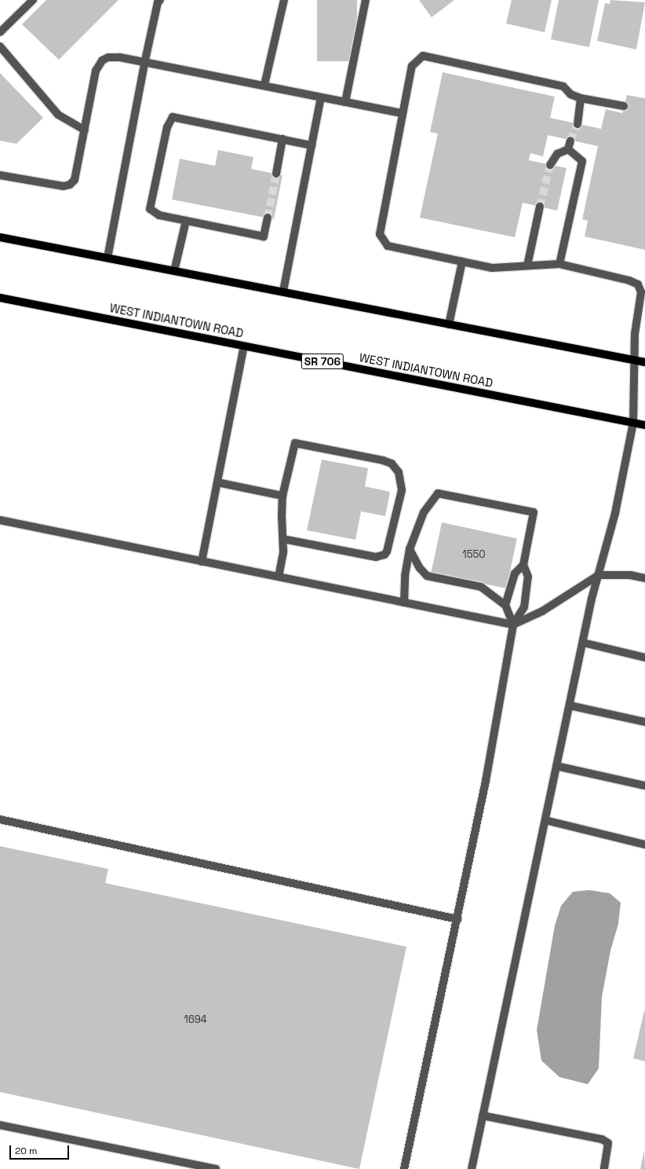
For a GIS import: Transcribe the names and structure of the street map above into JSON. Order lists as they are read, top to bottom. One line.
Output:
{"streets":{"main road":["WEST INDIANTOWN ROAD","SR 706"]},"house_numbers":["1550","1694"],"scale_bar":"20 m"}
